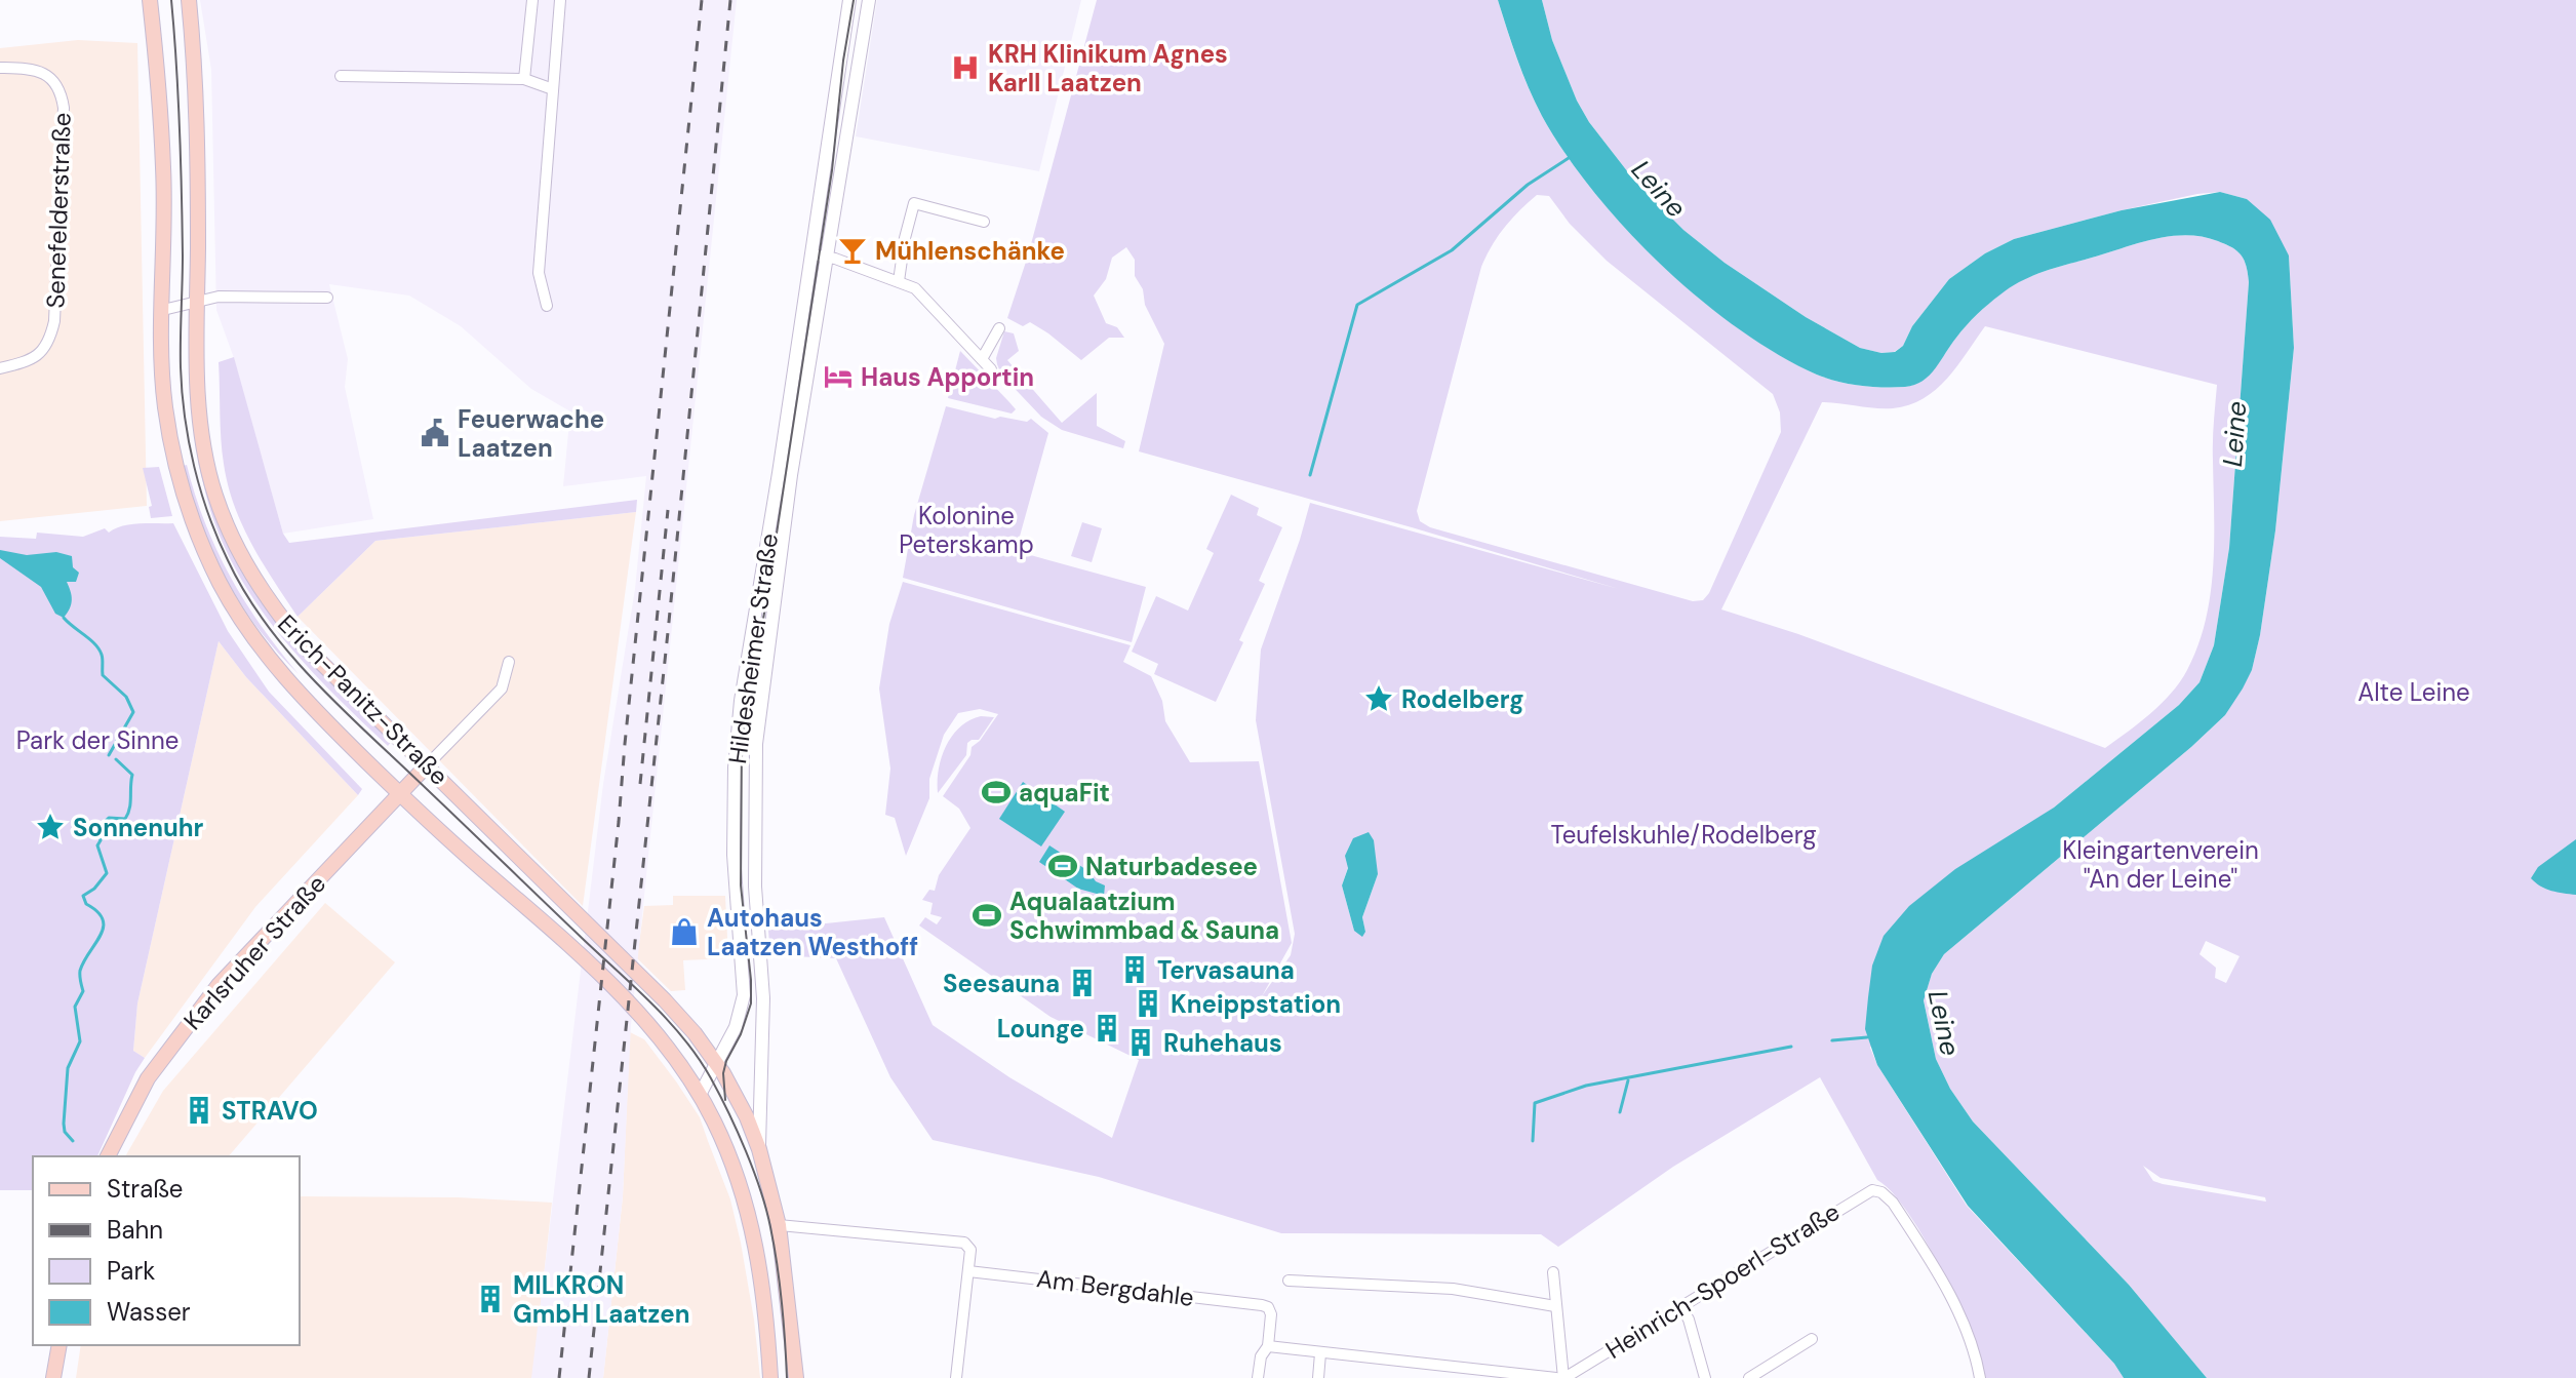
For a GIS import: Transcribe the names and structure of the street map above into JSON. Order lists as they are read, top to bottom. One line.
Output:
{"streets":{"main road":["Hildesheimer Straße","Erich-Panitz-Straße","Karlsruher Straße"],"street":["Senefelderstraße","Heinrich-Spoerl-Straße","Am Bergdahle"]},"crossings":[["Hildesheimer Straße","Erich-Panitz-Straße"],["Erich-Panitz-Straße","Karlsruher Straße"]],"water":["Leine"],"parks":["Kolonine Peterskamp","Alte Leine","Park der Sinne","Teufelskuhle/Rodelberg","Kleingartenverein \"An der Leine\""],"places":{"hospital":["KRH Klinikum Agnes Karll Laatzen"],"bar":["Mühlenschänke"],"hotel":["Haus Apportin"],"public building":["Feuerwache Laatzen"],"place":["Rodelberg","Sonnenuhr"],"sports":["aquaFit","Naturbadesee","Aqualaatzium Schwimmbad & Sauna"],"shop":["Autohaus Laatzen Westhoff"],"building":["Tervasauna","Seesauna","Kneippstation","Lounge","Ruhehaus","STRAVO","MILKRON GmbH Laatzen"]},"legend":["Straße","Bahn","Park","Wasser"]}
